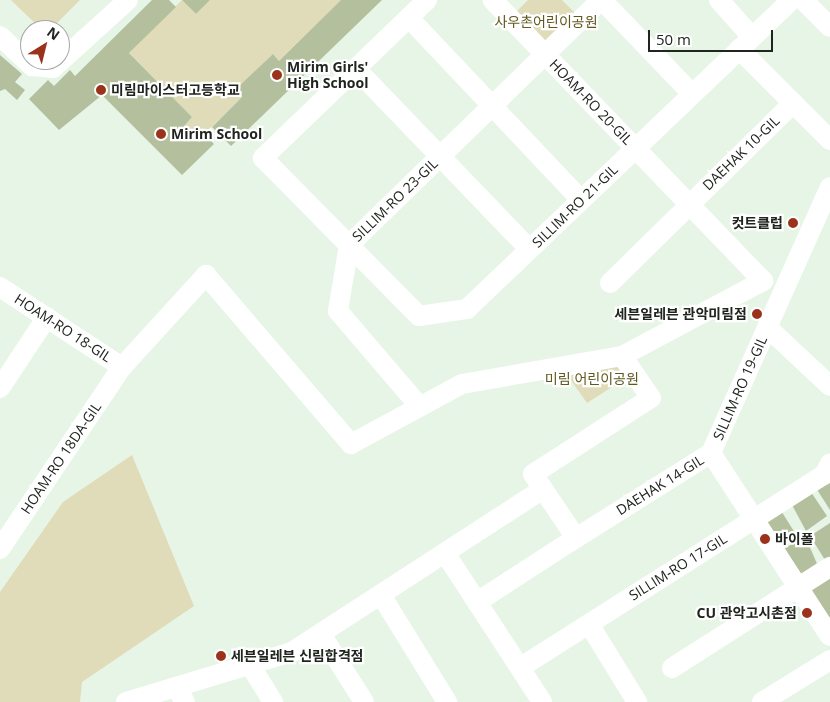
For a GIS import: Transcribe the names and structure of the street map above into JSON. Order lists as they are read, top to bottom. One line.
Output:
{"streets":{"street":["HOAM-RO 20-GIL","DAEHAK 10-GIL","SILLIM-RO 23-GIL","SILLIM-RO 21-GIL","HOAM-RO 18-GIL","SILLIM-RO 19-GIL","HOAM-RO 18DA-GIL","DAEHAK 14-GIL","SILLIM-RO 17-GIL"]},"crossings":[["HOAM-RO 20-GIL","DAEHAK 10-GIL"],["HOAM-RO 20-GIL","SILLIM-RO 23-GIL"],["HOAM-RO 20-GIL","SILLIM-RO 21-GIL"],["HOAM-RO 20-GIL","SILLIM-RO 19-GIL"],["SILLIM-RO 23-GIL","SILLIM-RO 21-GIL"],["HOAM-RO 18-GIL","HOAM-RO 18DA-GIL"],["SILLIM-RO 19-GIL","DAEHAK 14-GIL"],["DAEHAK 14-GIL","SILLIM-RO 17-GIL"]],"parks":["사우촌어린이공원","미림 어린이공원"],"places":["Mirim Girls' High School","미림마이스터고등학교","Mirim School","컷트클럽","세븐일레븐 관악미림점","바이폴","CU 관악고시촌점","세븐일레븐 신림합격점"],"scale_bar":"50 m","north":"top right"}
